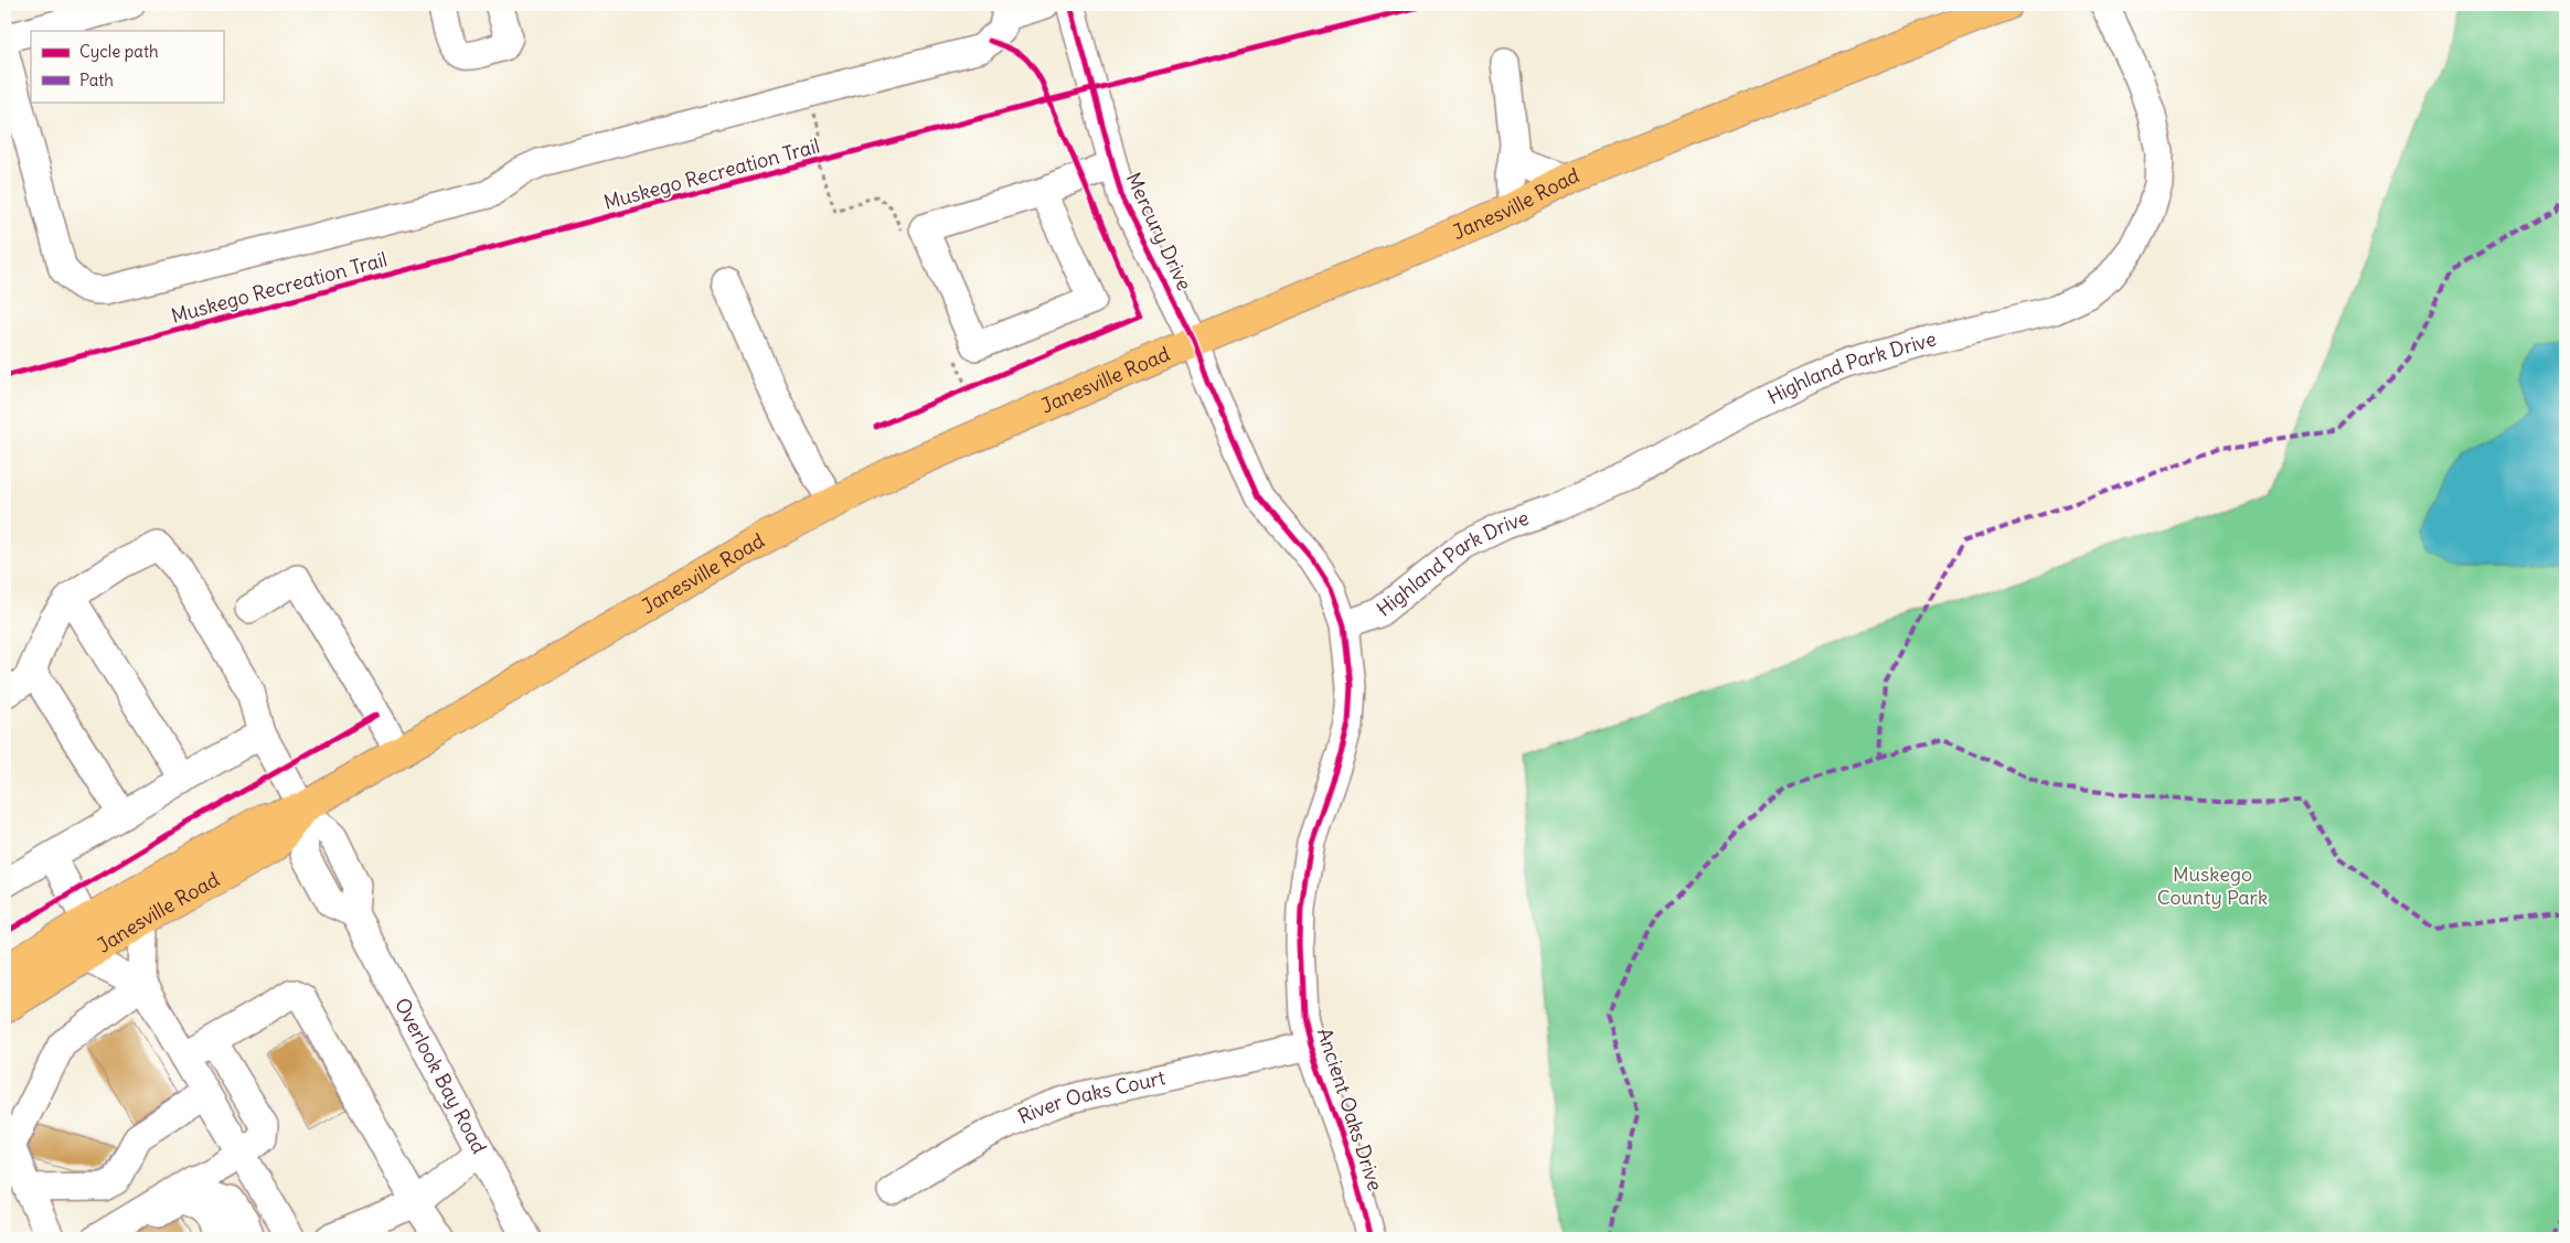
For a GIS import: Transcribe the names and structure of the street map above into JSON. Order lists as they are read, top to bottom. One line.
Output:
{"streets":{"main road":["Janesville Road"],"street":["Mercury Drive","Highland Park Drive","Overlook Bay Road","River Oaks Court","Ancient Oaks Drive"],"cycle path":["Muskego Recreation Trail"]},"crossings":[["Janesville Road","Mercury Drive"],["Janesville Road","Overlook Bay Road"],["Janesville Road","Ancient Oaks Drive"],["Mercury Drive","Ancient Oaks Drive"],["Highland Park Drive","Ancient Oaks Drive"],["River Oaks Court","Ancient Oaks Drive"]],"parks":["Muskego County Park"],"legend":["Cycle path","Path"]}
